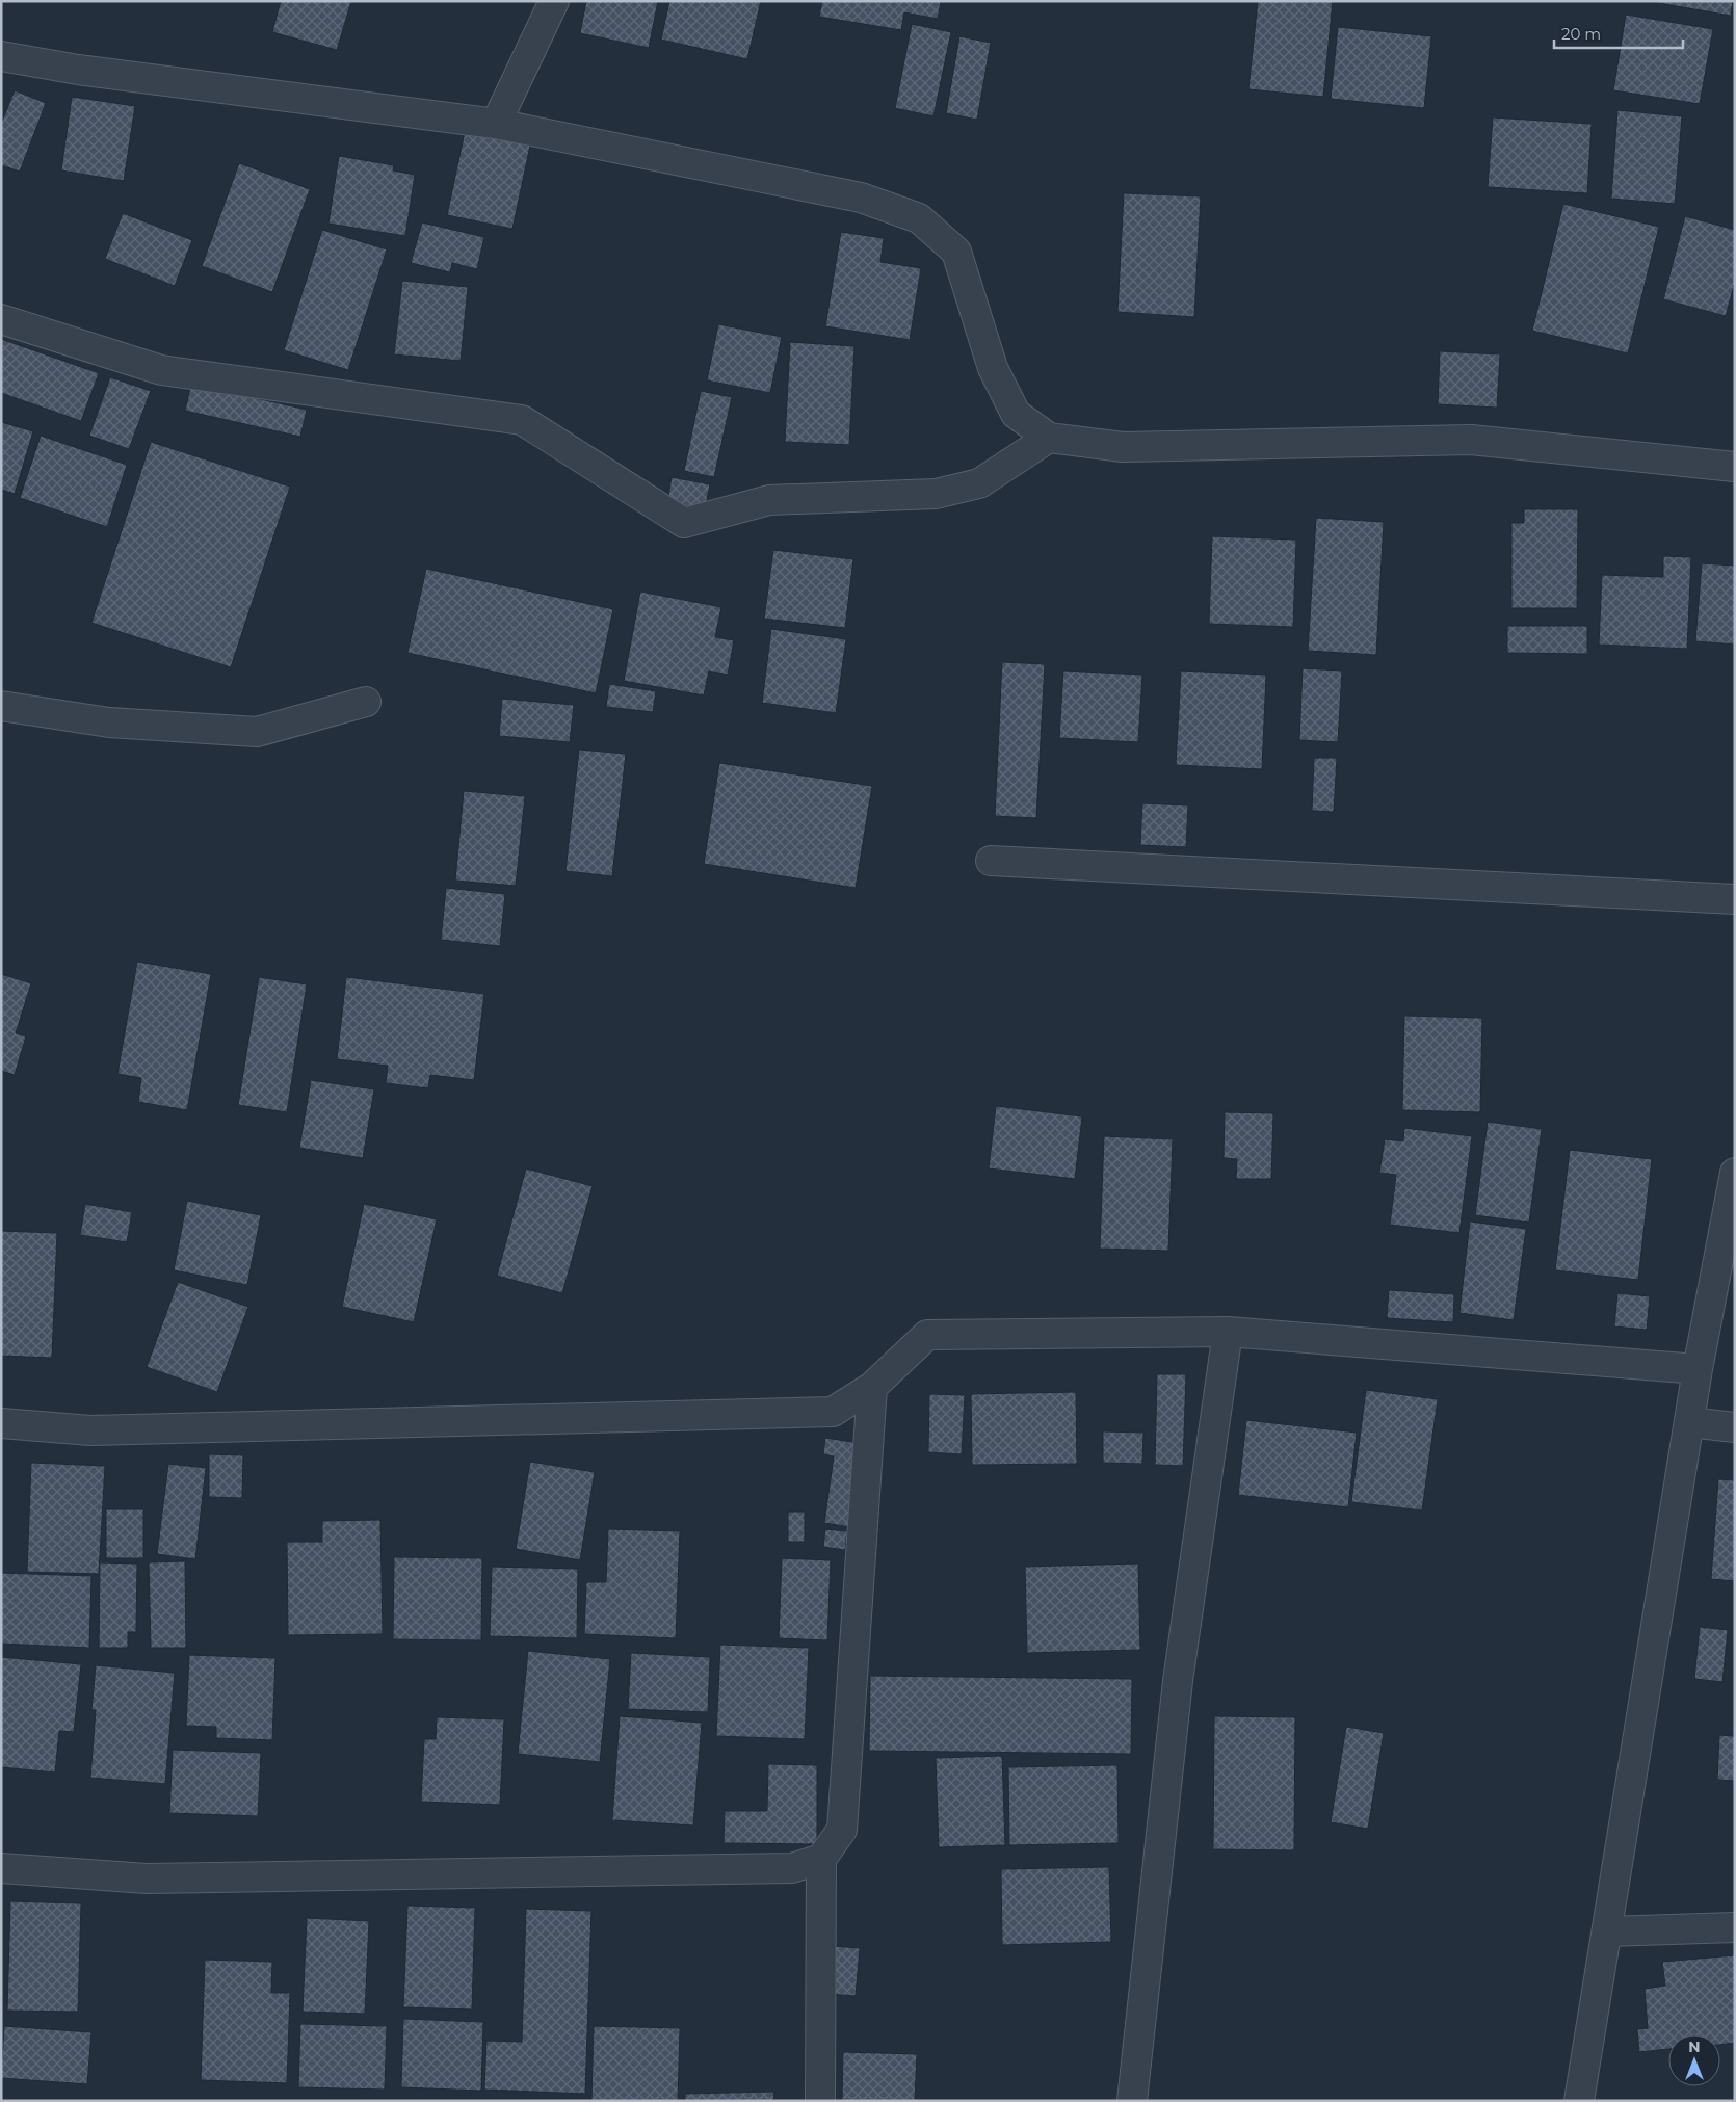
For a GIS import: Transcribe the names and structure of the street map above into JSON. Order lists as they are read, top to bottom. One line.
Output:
{"scale_bar":"20 m","north":"top"}
